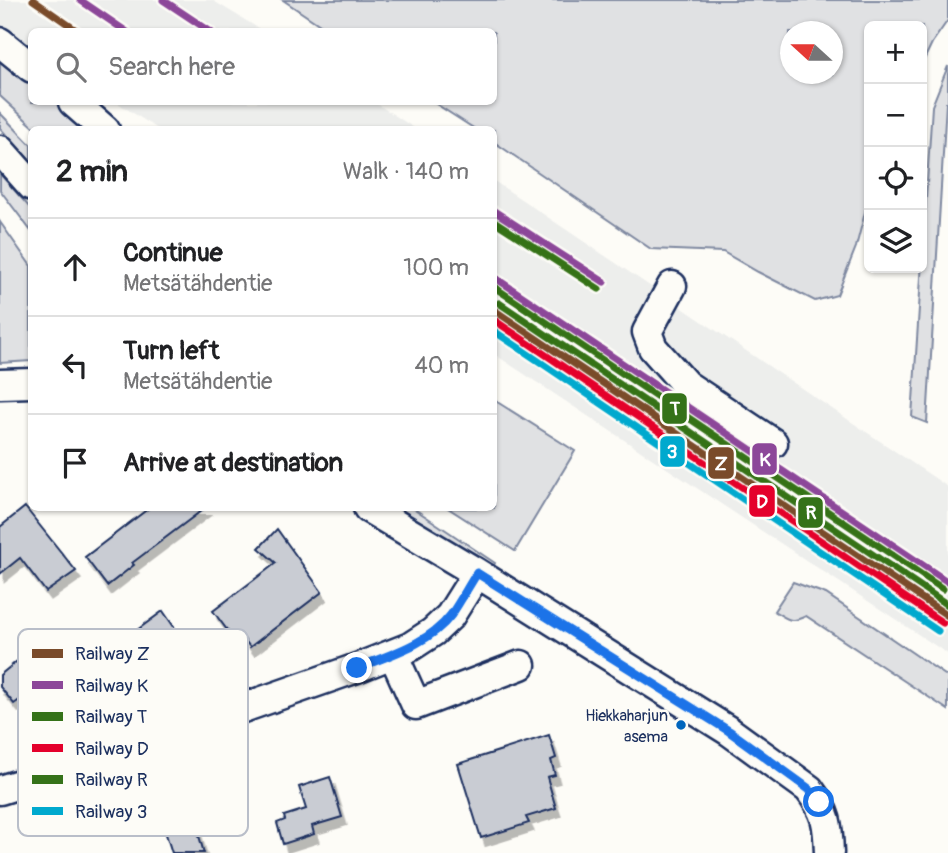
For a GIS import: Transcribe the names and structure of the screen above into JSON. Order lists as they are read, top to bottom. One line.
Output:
{"places":["Hiekkaharjun asema"],"lines":["rail line Z","rail line K","rail line T","rail line R","rail line D","rail line 3"],"legend":["Railway Z","Railway K","Railway T","Railway D","Railway R","Railway 3"],"north":"left","page":{"map_buttons":["+","−"],"search":"Search here","heading":["2 min","Walk · 140 m"],"list":[["Continue","Metsätähdentie","100 m"],["Turn left","Metsätähdentie","40 m"],"Arrive at destination"]}}
